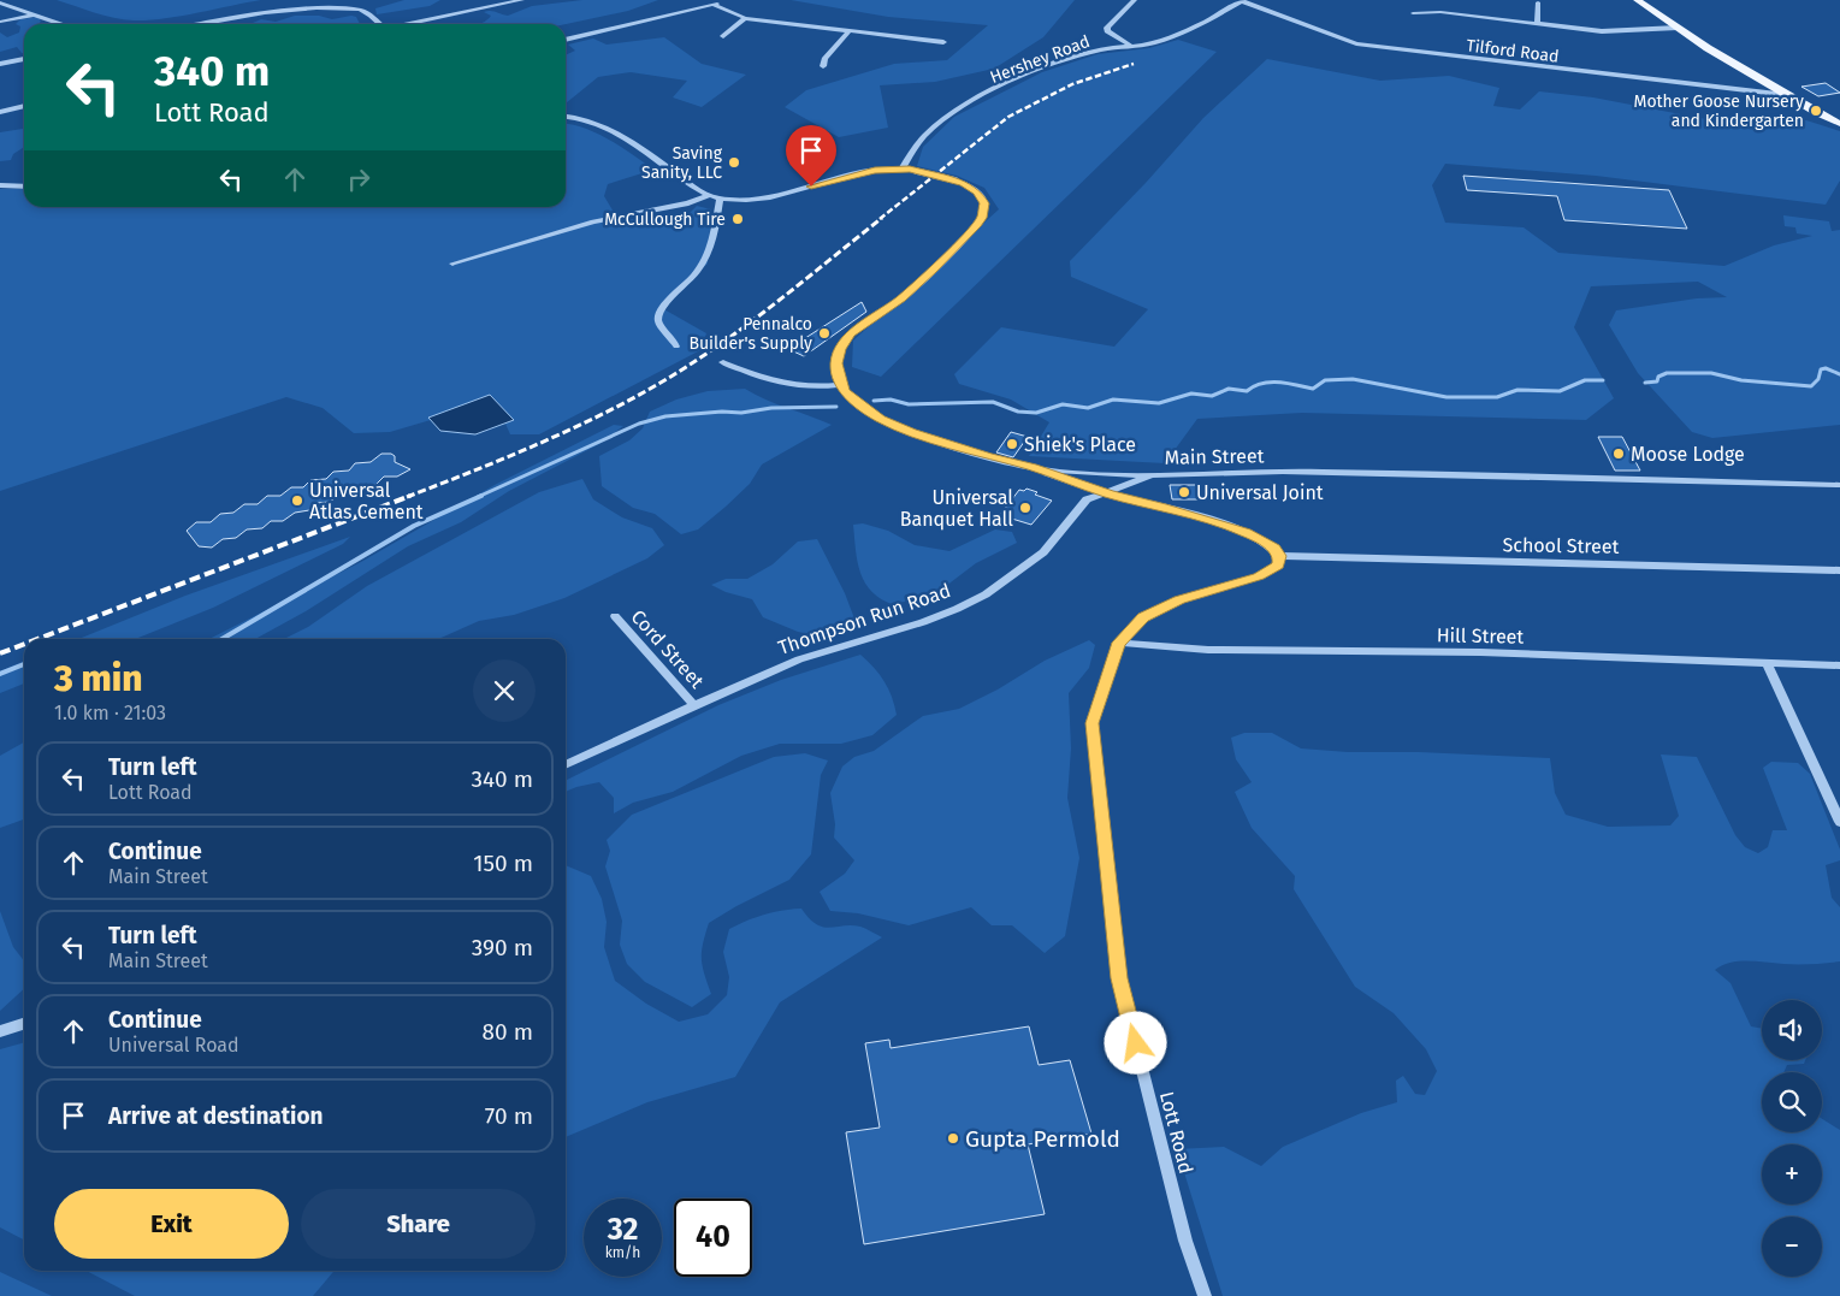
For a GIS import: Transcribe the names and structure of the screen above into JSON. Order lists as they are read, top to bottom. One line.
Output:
{"streets":{"street":["Tilford Road","Hershey Road","Main Street","School Street","Thompson Run Road","Hill Street","Cord Street","Lott Road"]},"crossings":[["Tilford Road","Hershey Road"],["Main Street","Thompson Run Road"],["School Street","Lott Road"],["Thompson Run Road","Cord Street"],["Hill Street","Lott Road"]],"places":["Mother Goose Nursery and Kindergarten","Saving Sanity, LLC","McCullough Tire","Pennalco Builder's Supply","Shiek's Place","Moose Lodge","Universal Joint","Universal Atlas Cement","Universal Banquet Hall","Gupta Permold"],"page":{"turn":["340 m","Lott Road"],"heading":["3 min","1.0 km · 21:03"],"list":[{"name":"Turn left","note":"Lott Road","value":"340 m"},{"name":"Continue","note":"Main Street","value":"150 m"},{"name":"Turn left","note":"Main Street","value":"390 m"},{"name":"Continue","note":"Universal Road","value":"80 m"},{"name":"Arrive at destination","value":"70 m"}],"map_buttons":["+","−"],"buttons":["Exit","Share"],"speed":"32 km/h","limit":"40"}}
